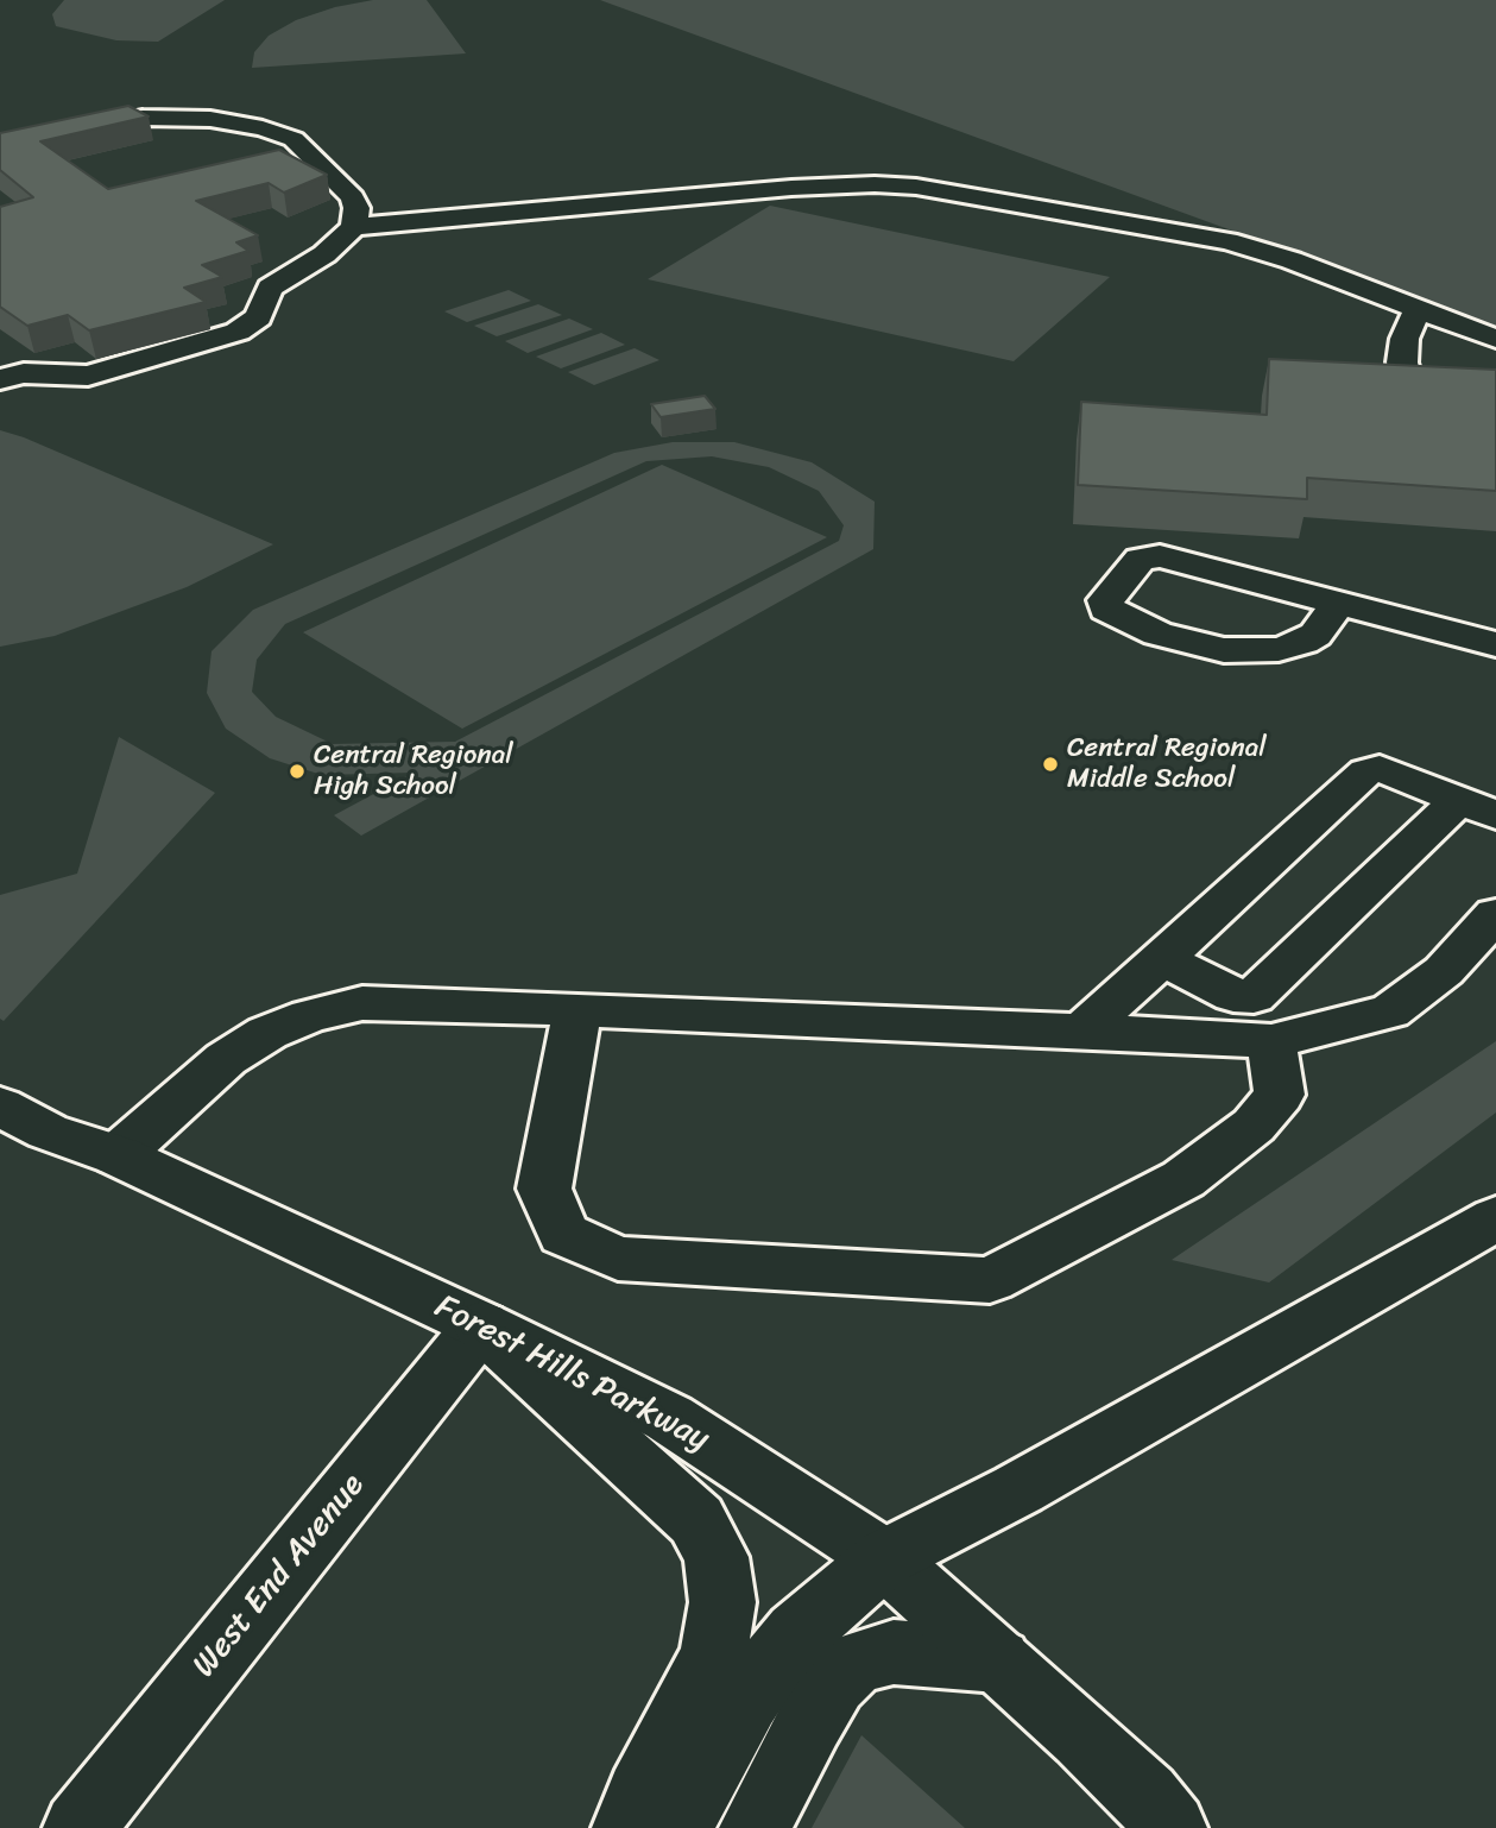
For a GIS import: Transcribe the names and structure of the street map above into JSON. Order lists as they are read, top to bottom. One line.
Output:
{"streets":{"main road":["Forest Hills Parkway","West End Avenue"]},"crossings":[["Forest Hills Parkway","West End Avenue"]],"places":["Central Regional Middle School","Central Regional High School"]}
